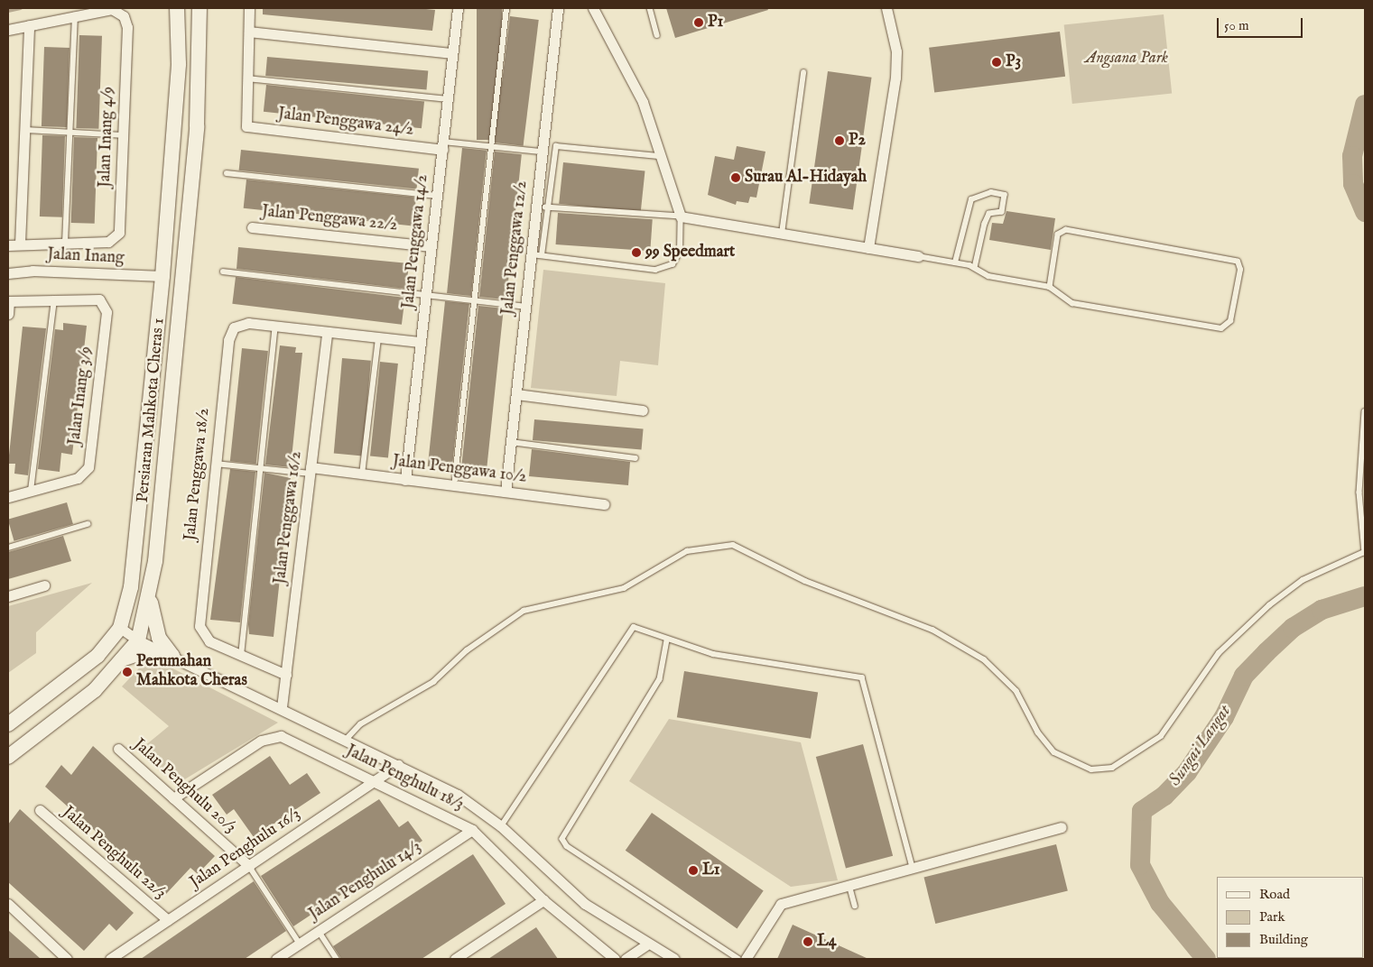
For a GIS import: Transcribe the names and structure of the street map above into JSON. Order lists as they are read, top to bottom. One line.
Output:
{"streets":{"main road":["Persiaran Mahkota Cheras 1"],"street":["Jalan Penggawa 24/2","Jalan Inang 4/9","Jalan Penggawa 22/2","Jalan Penggawa 14/2","Jalan Penggawa 12/2","Jalan Inang","Jalan Inang 3/9","Jalan Penggawa 10/2","Jalan Penggawa 18/2","Jalan Penggawa 16/2","Jalan Penghulu 18/3","Jalan Penghulu 20/3","Jalan Penghulu 16/3","Jalan Penghulu 22/3","Jalan Penghulu 14/3"]},"crossings":[["Jalan Penggawa 24/2","Jalan Penggawa 14/2"],["Jalan Penggawa 22/2","Jalan Penggawa 14/2"],["Jalan Penggawa 14/2","Jalan Penggawa 10/2"],["Jalan Penggawa 12/2","Jalan Penggawa 10/2"],["Jalan Inang","Persiaran Mahkota Cheras 1"],["Jalan Penggawa 10/2","Jalan Penggawa 16/2"],["Jalan Penghulu 18/3","Jalan Penghulu 20/3"],["Jalan Penghulu 18/3","Jalan Penghulu 16/3"],["Jalan Penghulu 18/3","Jalan Penghulu 14/3"],["Jalan Penghulu 20/3","Jalan Penghulu 16/3"],["Jalan Penghulu 16/3","Jalan Penghulu 22/3"]],"water":["Sungai Langat"],"parks":["Angsana Park"],"places":["P1","P3","P2","Surau Al-Hidayah","99 Speedmart","Perumahan Mahkota Cheras","L1","L4"],"legend":["Road","Park","Building"],"scale_bar":"50 m"}
